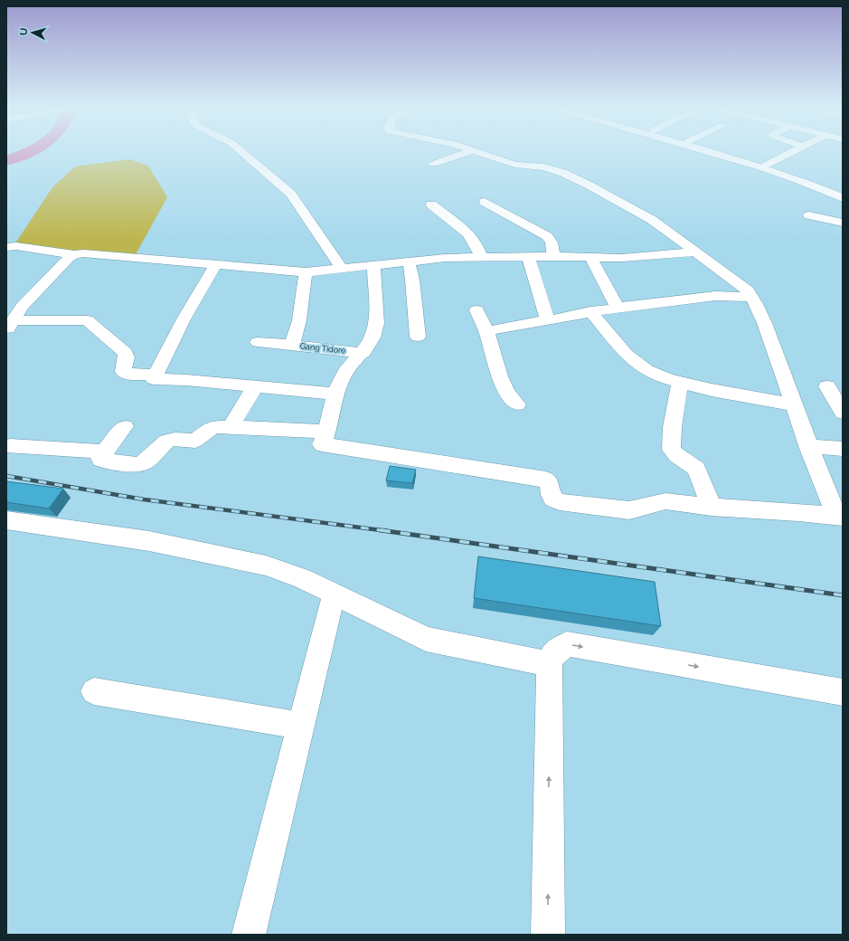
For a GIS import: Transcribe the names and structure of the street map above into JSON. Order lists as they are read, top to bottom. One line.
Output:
{"streets":{"main road":["Gang Tidore"]},"north":"left"}
